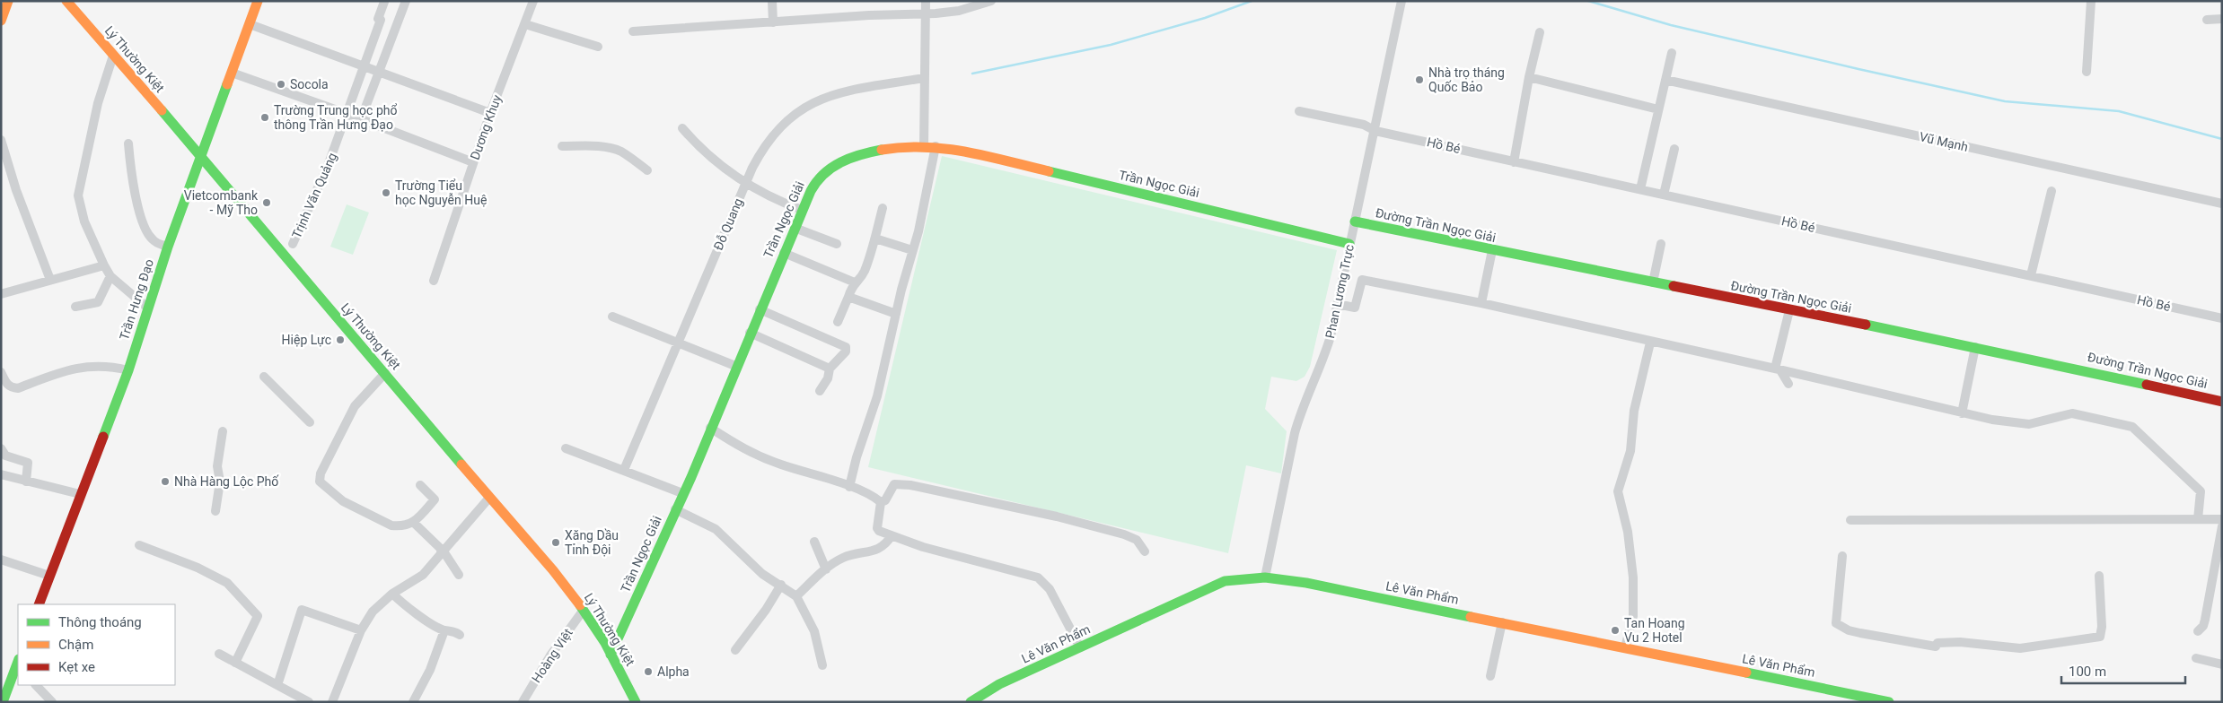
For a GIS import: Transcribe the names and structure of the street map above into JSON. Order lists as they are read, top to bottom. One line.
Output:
{"streets":{"street":["Lý Thường Kiệt","Dương Khuy","Vũ Mạnh","Hồ Bé","Trần Ngọc Giải","Trịnh Văn Quảng","Đỗ Quang","Đường Trần Ngọc Giải","Phan Lương Trực","Trần Hưng Đạo","Lê Văn Phẩm","Hoàng Việt"]},"crossings":[["Lý Thường Kiệt","Trần Ngọc Giải"],["Lý Thường Kiệt","Trần Hưng Đạo"],["Lý Thường Kiệt","Hoàng Việt"],["Hồ Bé","Phan Lương Trực"],["Trần Ngọc Giải","Phan Lương Trực"],["Đường Trần Ngọc Giải","Phan Lương Trực"],["Phan Lương Trực","Lê Văn Phẩm"]],"places":["Nhà trọ tháng Quốc Bảo","Socola","Trường Trung học phổ thông Trần Hưng Đạo","Trường Tiểu học Nguyễn Huệ","Vietcombank - Mỹ Tho","Hiệp Lực","Nhà Hàng Lộc Phố","Xăng Dầu Tỉnh Đội","Tan Hoang Vu 2 Hotel","Alpha"],"legend":["Thông thoáng","Chậm","Kẹt xe"],"scale_bar":"100 m"}
